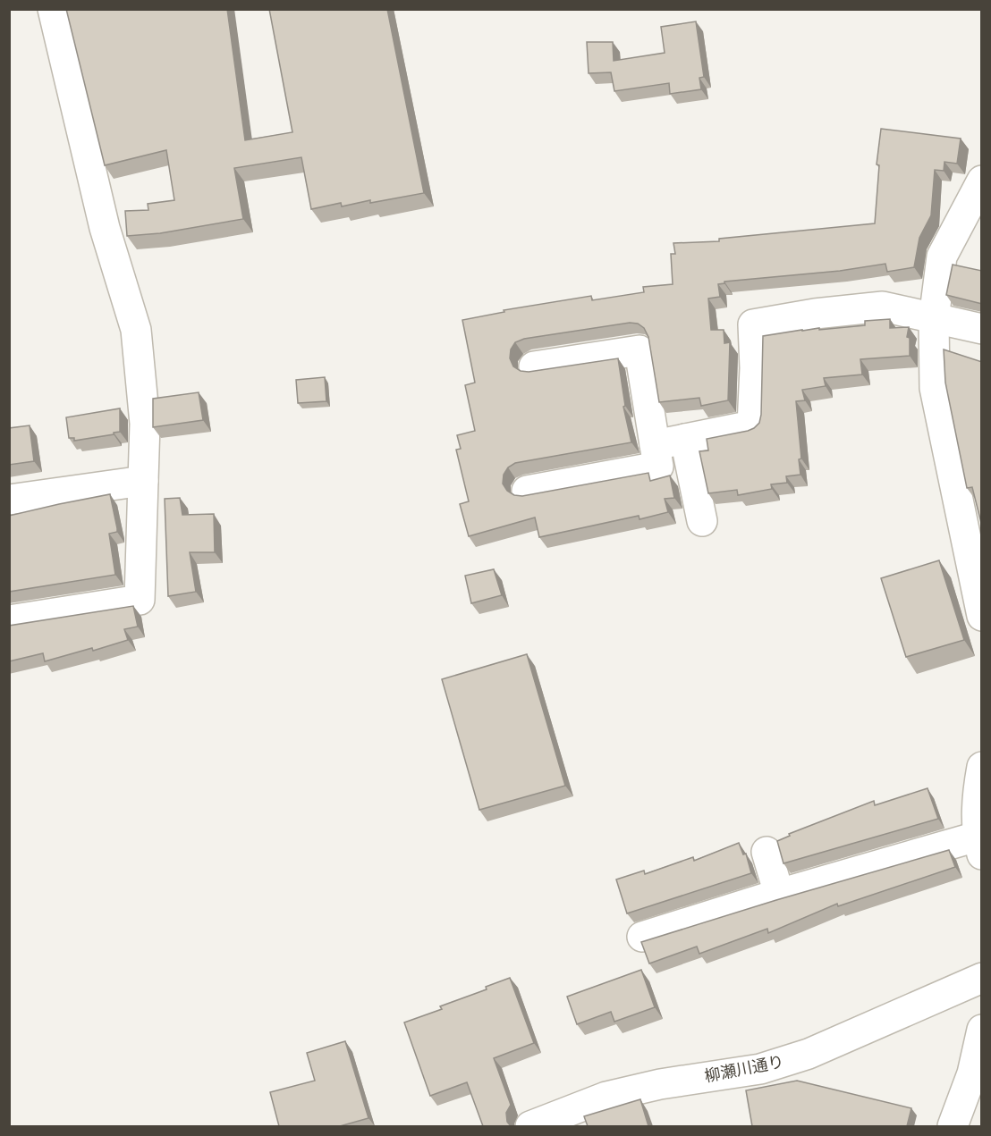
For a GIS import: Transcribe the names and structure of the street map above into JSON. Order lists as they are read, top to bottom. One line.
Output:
{"streets":{"street":["柳瀬川通り"]}}
